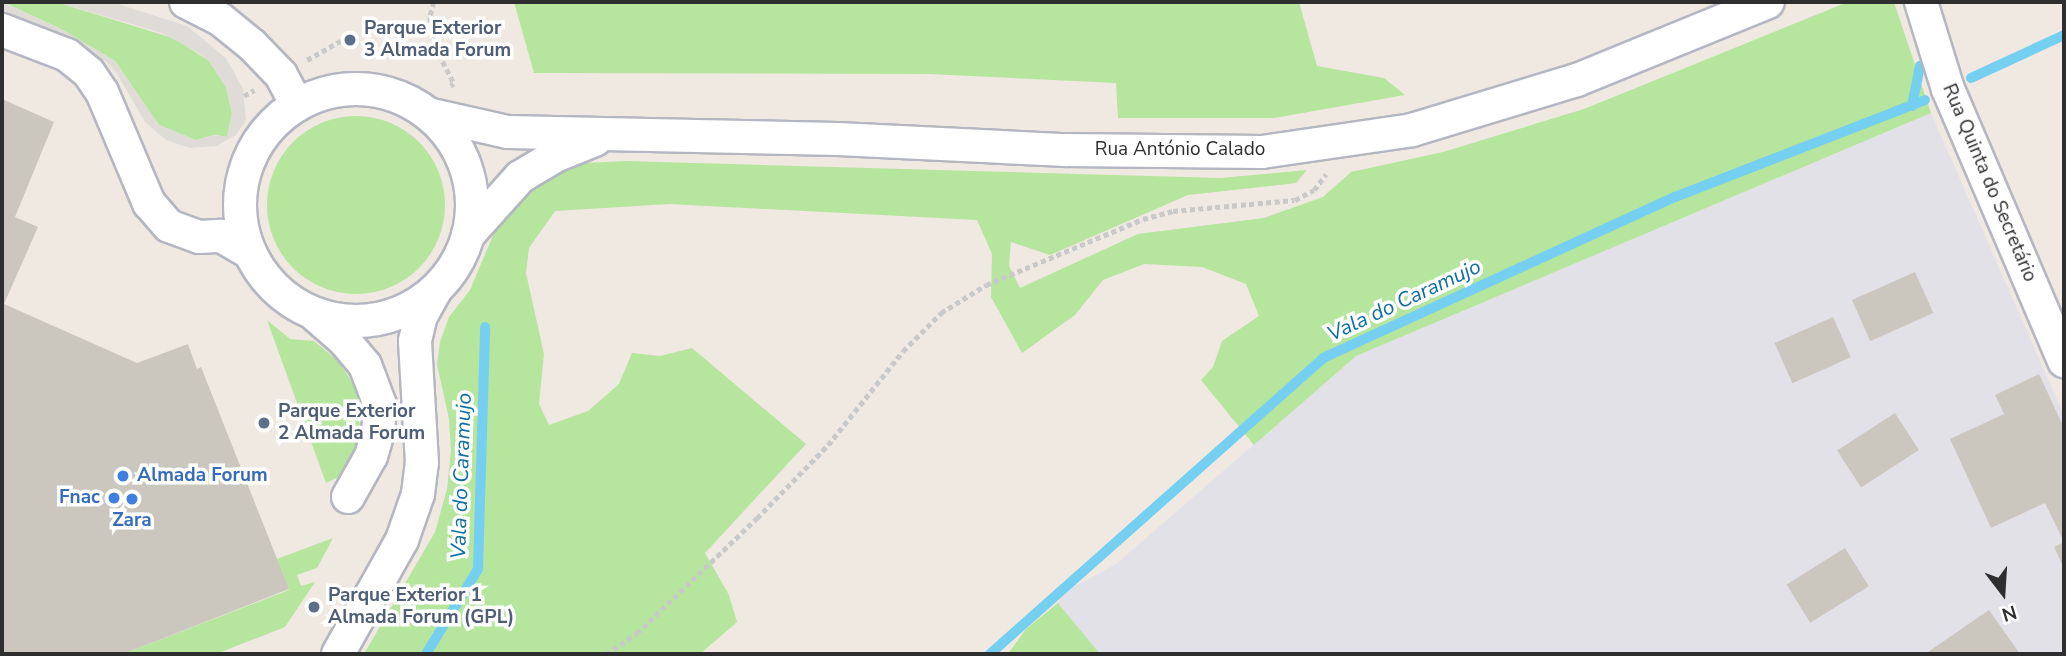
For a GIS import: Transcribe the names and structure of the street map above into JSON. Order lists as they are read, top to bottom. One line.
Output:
{"streets":{"street":["Rua António Calado","Rua Quinta do Secretário"]},"water":["Vala do Caramujo"],"places":["Parque Exterior 3 Almada Forum","Parque Exterior 2 Almada Forum","Almada Forum","Fnac","Zara","Parque Exterior 1 Almada Forum (GPL)"],"north":"bottom"}
